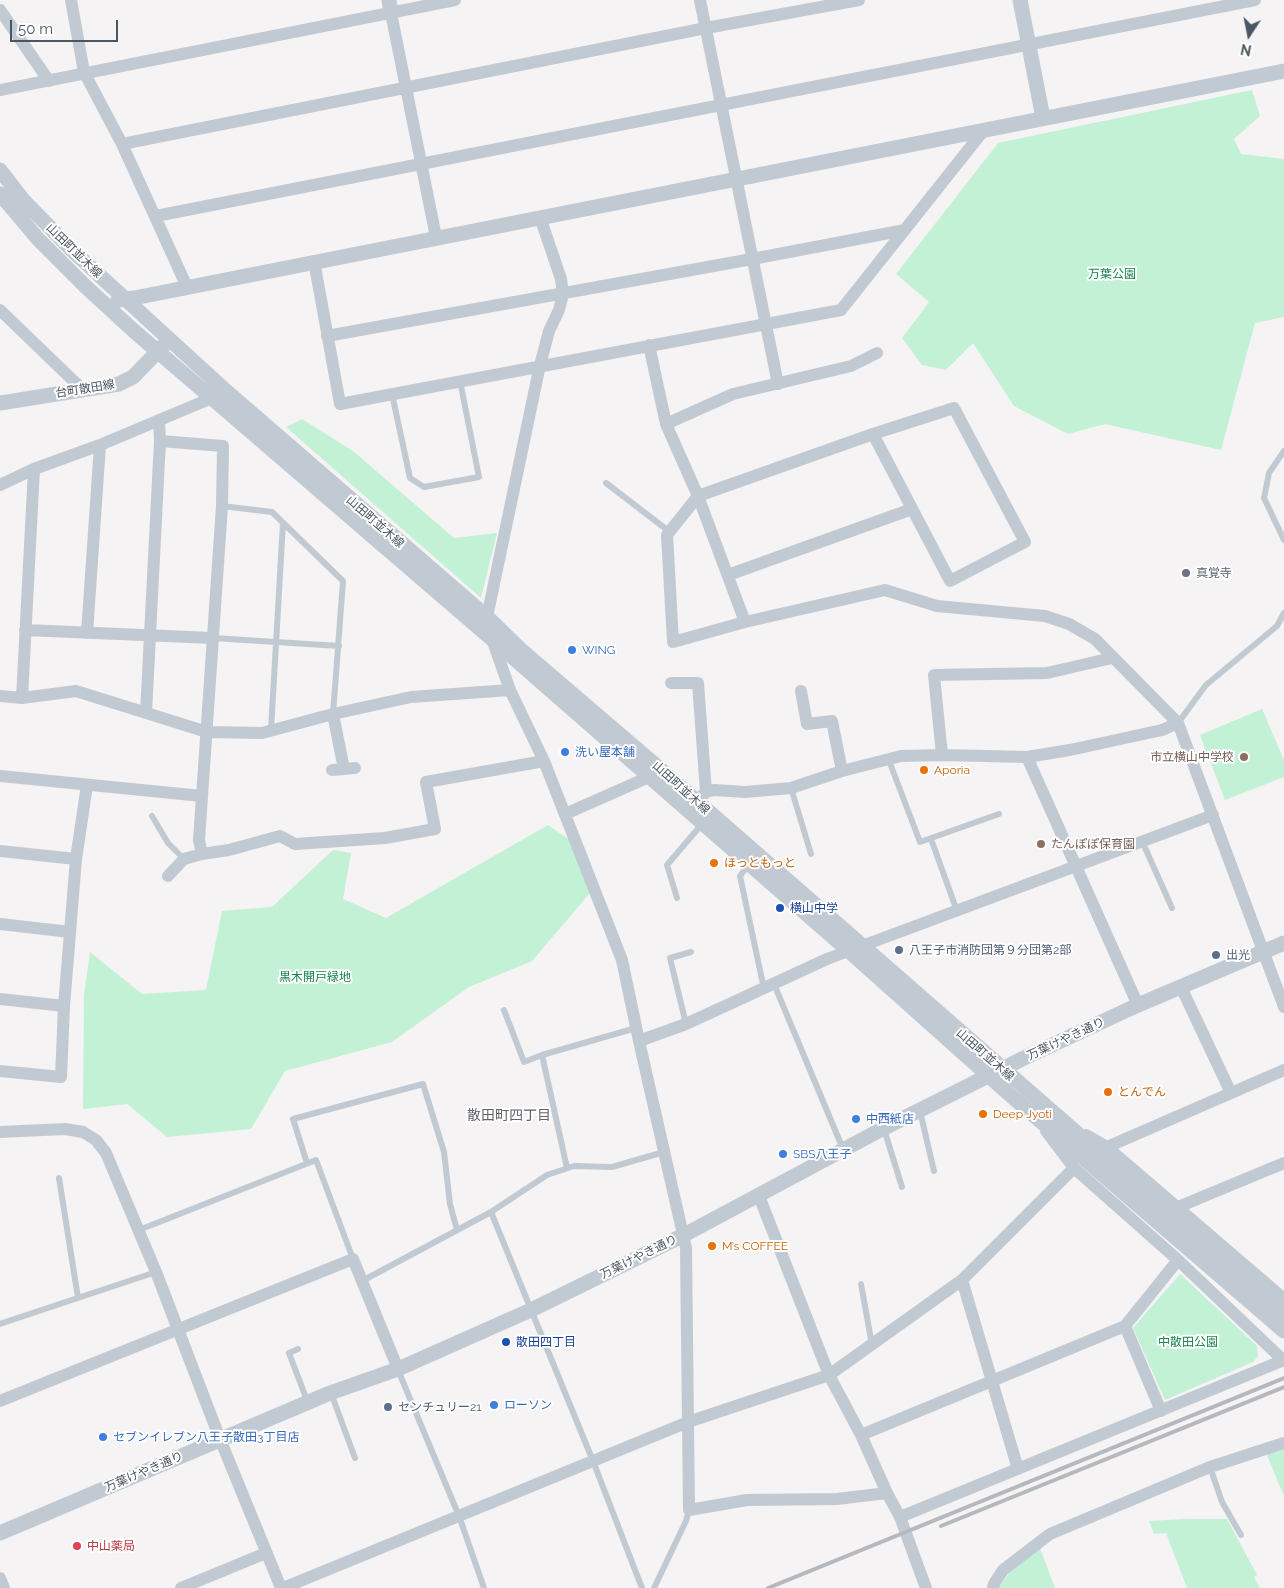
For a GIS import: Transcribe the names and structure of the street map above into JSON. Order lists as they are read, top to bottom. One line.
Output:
{"streets":{"street":["山田町並木線","台町散田線","万葉けやき通り"]},"crossings":[["山田町並木線","台町散田線"],["山田町並木線","万葉けやき通り"]],"districts":["散田町四丁目"],"parks":["万葉公園","黒木開戸緑地","中散田公園"],"places":["真覚寺","WING","洗い屋本舗","市立横山中学校","Aporia","たんぽぽ保育園","ほっともっと","横山中学","八王子市消防団第９分団第2部","出光","とんでん","Deep Jyoti","中西紙店","SBS八王子","M’s COFFEE","散田四丁目","ローソン","センチュリー21","セブンイレブン八王子散田3丁目店","中山薬局"],"scale_bar":"50 m","north":"bottom"}
